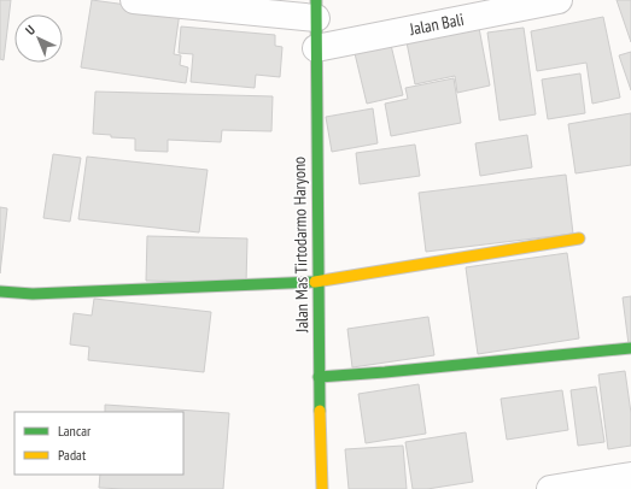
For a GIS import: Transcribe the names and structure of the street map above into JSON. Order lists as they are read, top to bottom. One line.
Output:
{"streets":{"street":["Jalan Bali","Jalan Mas Tirtodarmo Haryono"]},"crossings":[["Jalan Bali","Jalan Mas Tirtodarmo Haryono"]],"legend":["Lancar","Padat"],"north":"top left"}
